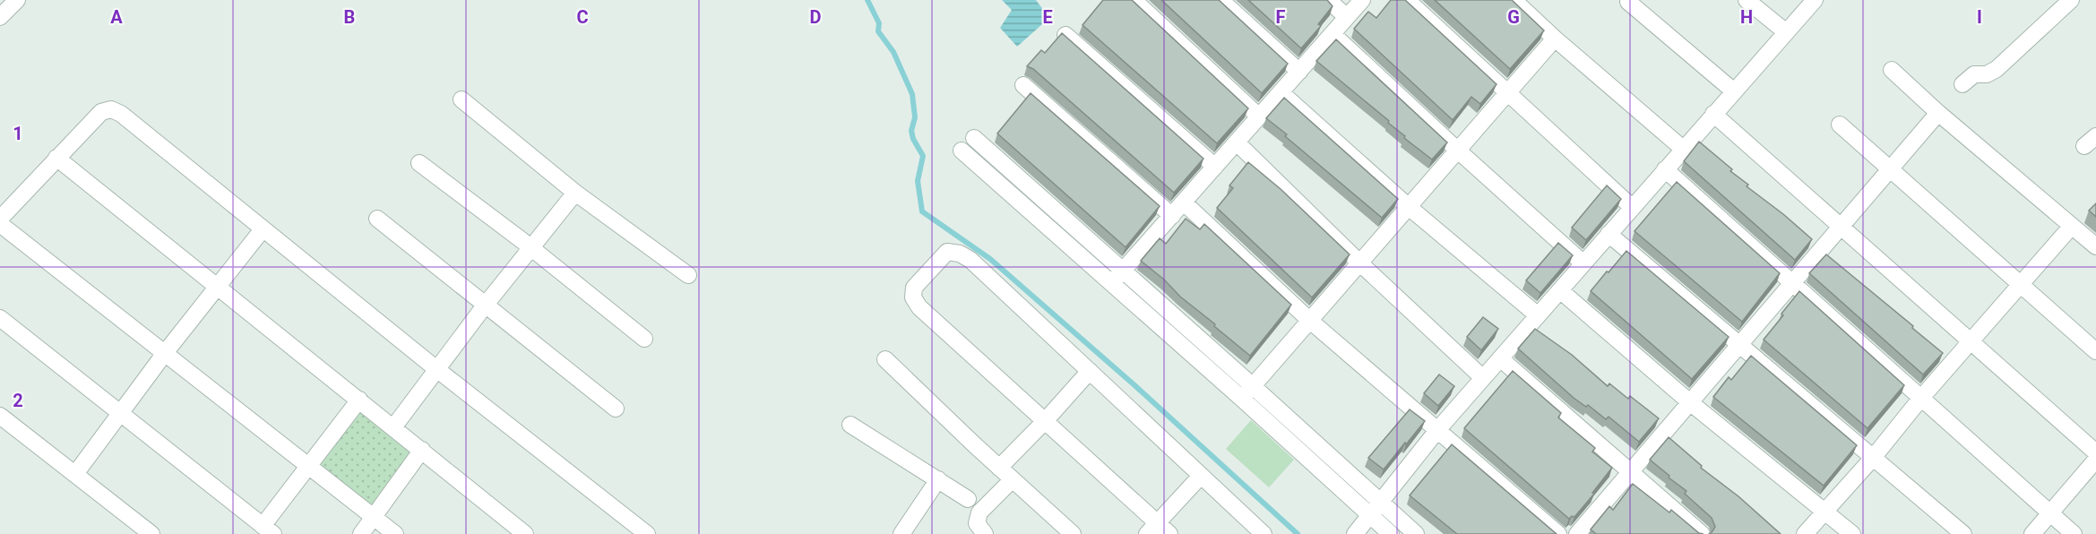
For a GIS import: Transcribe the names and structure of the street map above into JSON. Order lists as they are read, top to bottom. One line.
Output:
{"grid":{"columns":["A","B","C","D","E","F","G","H","I"],"rows":["1","2"]}}
